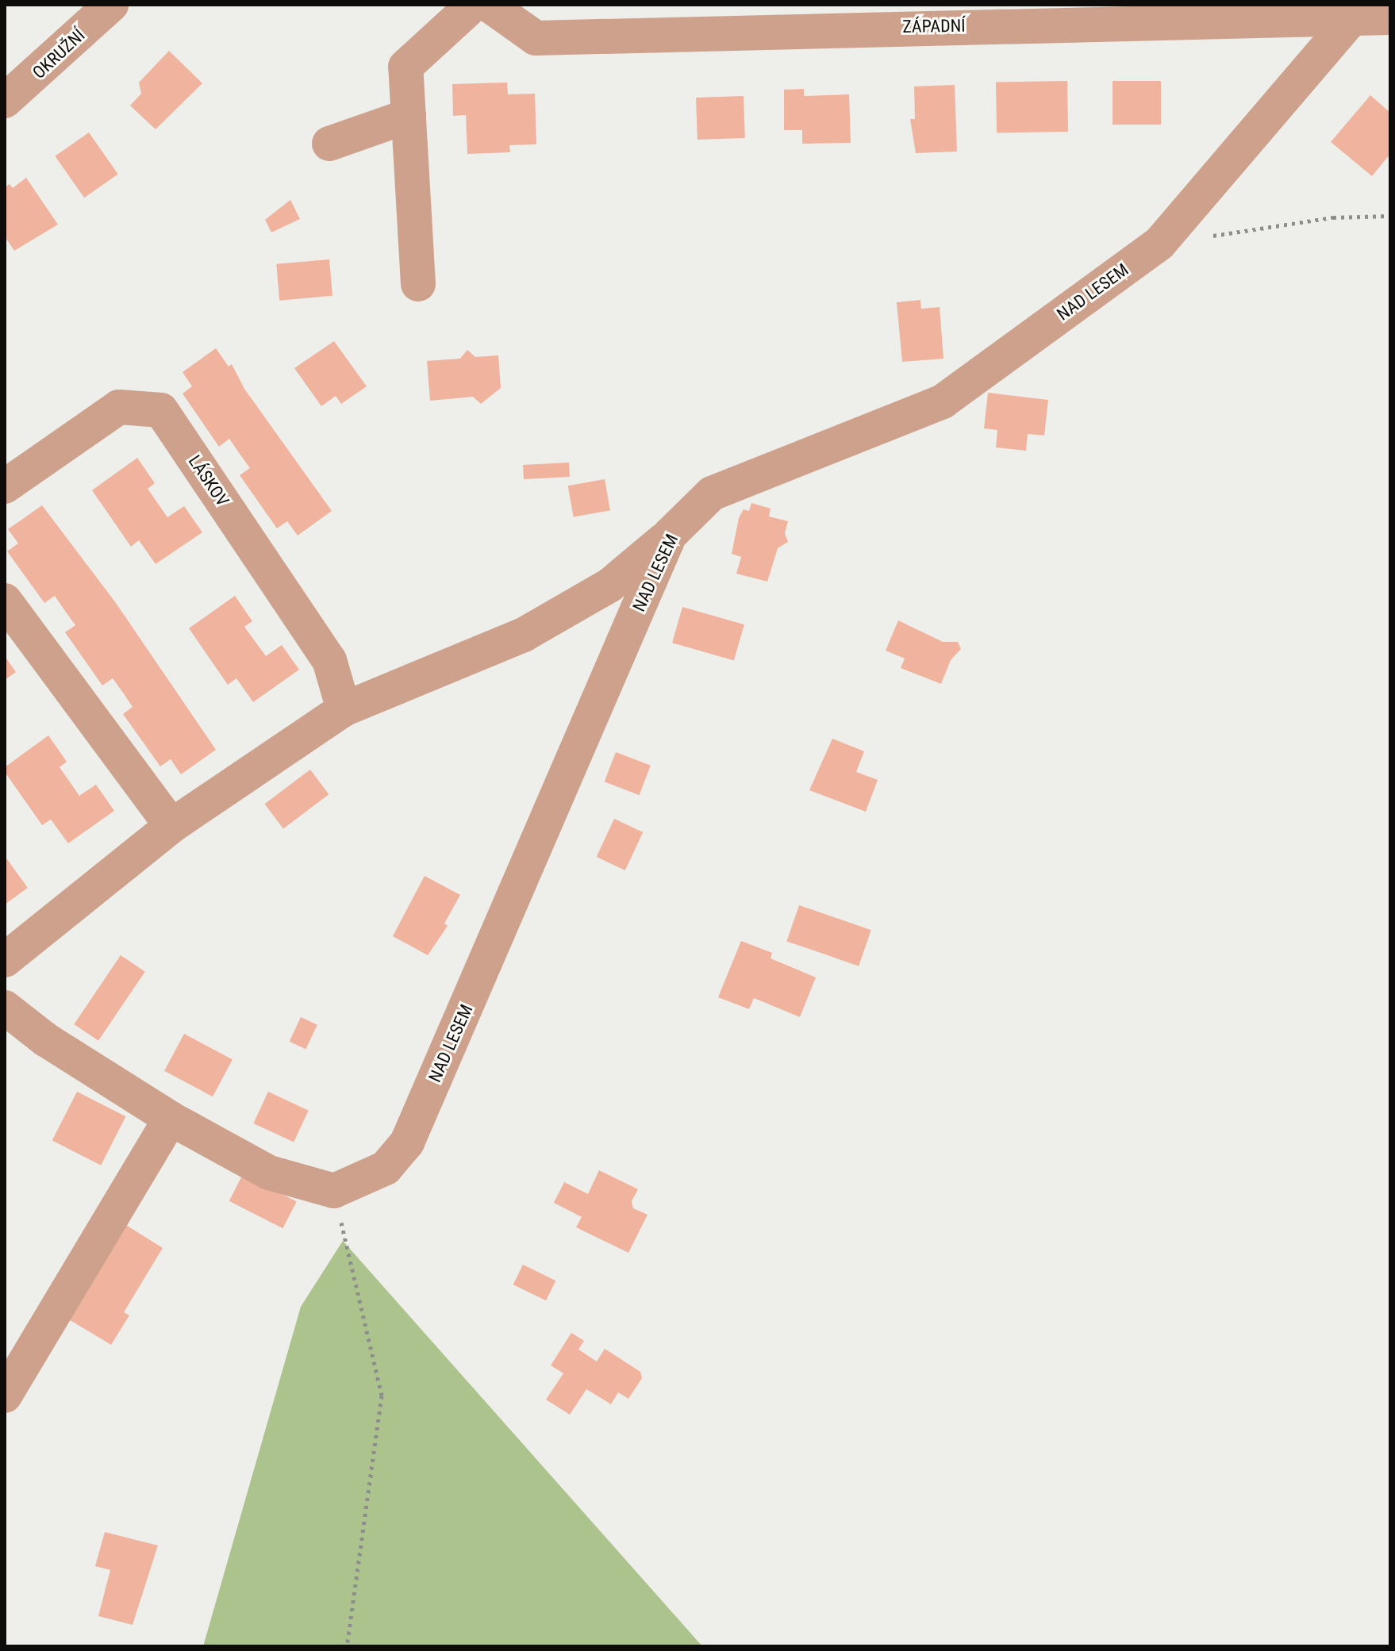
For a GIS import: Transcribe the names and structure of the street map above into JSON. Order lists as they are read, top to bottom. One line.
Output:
{"streets":{"street":["ZÁPADNÍ","OKRUŽNÍ","NAD LESEM","LÁSKOV"]},"crossings":[["ZÁPADNÍ","NAD LESEM"]]}
